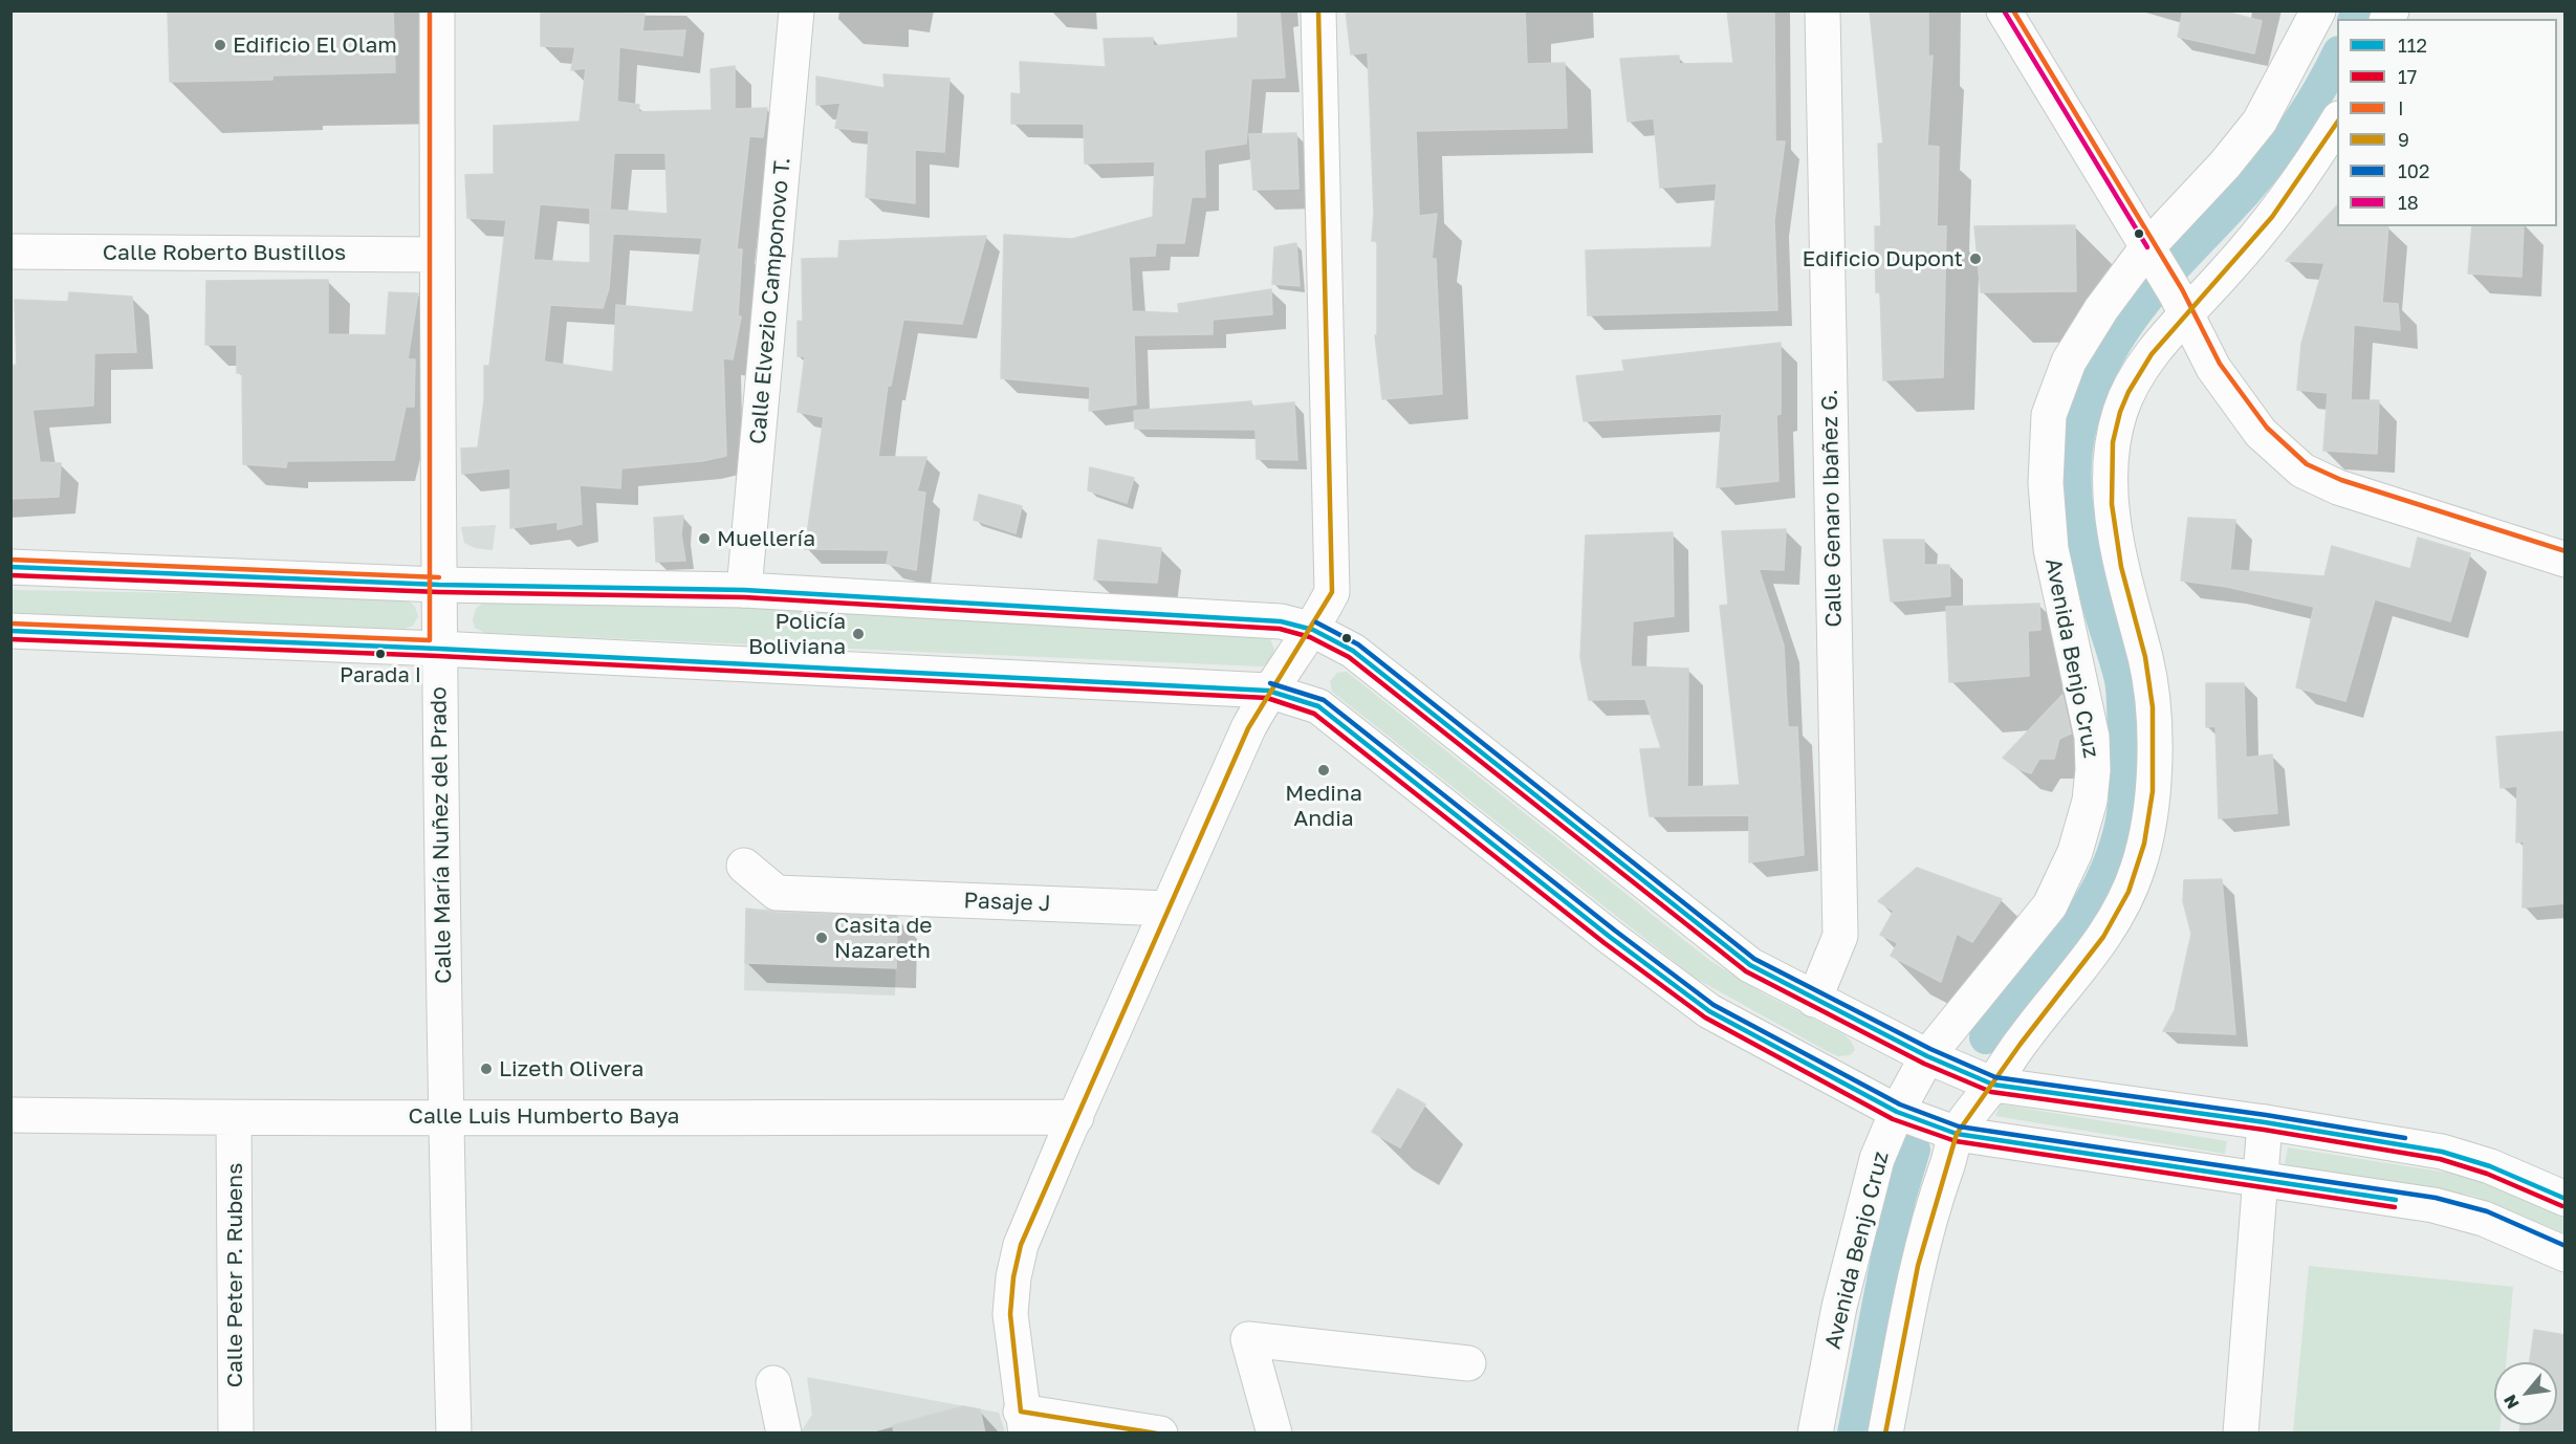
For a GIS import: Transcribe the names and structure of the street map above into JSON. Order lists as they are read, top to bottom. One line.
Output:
{"streets":{"street":["Calle Roberto Bustillos","Calle Elvezio Camponovo T.","Calle Genaro Ibañez G.","Avenida Benjo Cruz","Calle María Nuñez del Prado","Pasaje J","Calle Luis Humberto Baya","Calle Peter P. Rubens"]},"crossings":[["Calle Roberto Bustillos","Calle María Nuñez del Prado"],["Calle María Nuñez del Prado","Calle Luis Humberto Baya"],["Calle Luis Humberto Baya","Calle Peter P. Rubens"]],"places":["Edificio El Olam","Edificio Dupont","Muellería","Policía Boliviana","Parada I","Medina Andia","Casita de Nazareth","Lizeth Olivera"],"lines":["transit line I","transit line 9","transit line 18","transit line 112","transit line 17","transit line 102"],"legend":["112","17","I","9","102","18"],"north":"bottom left"}
